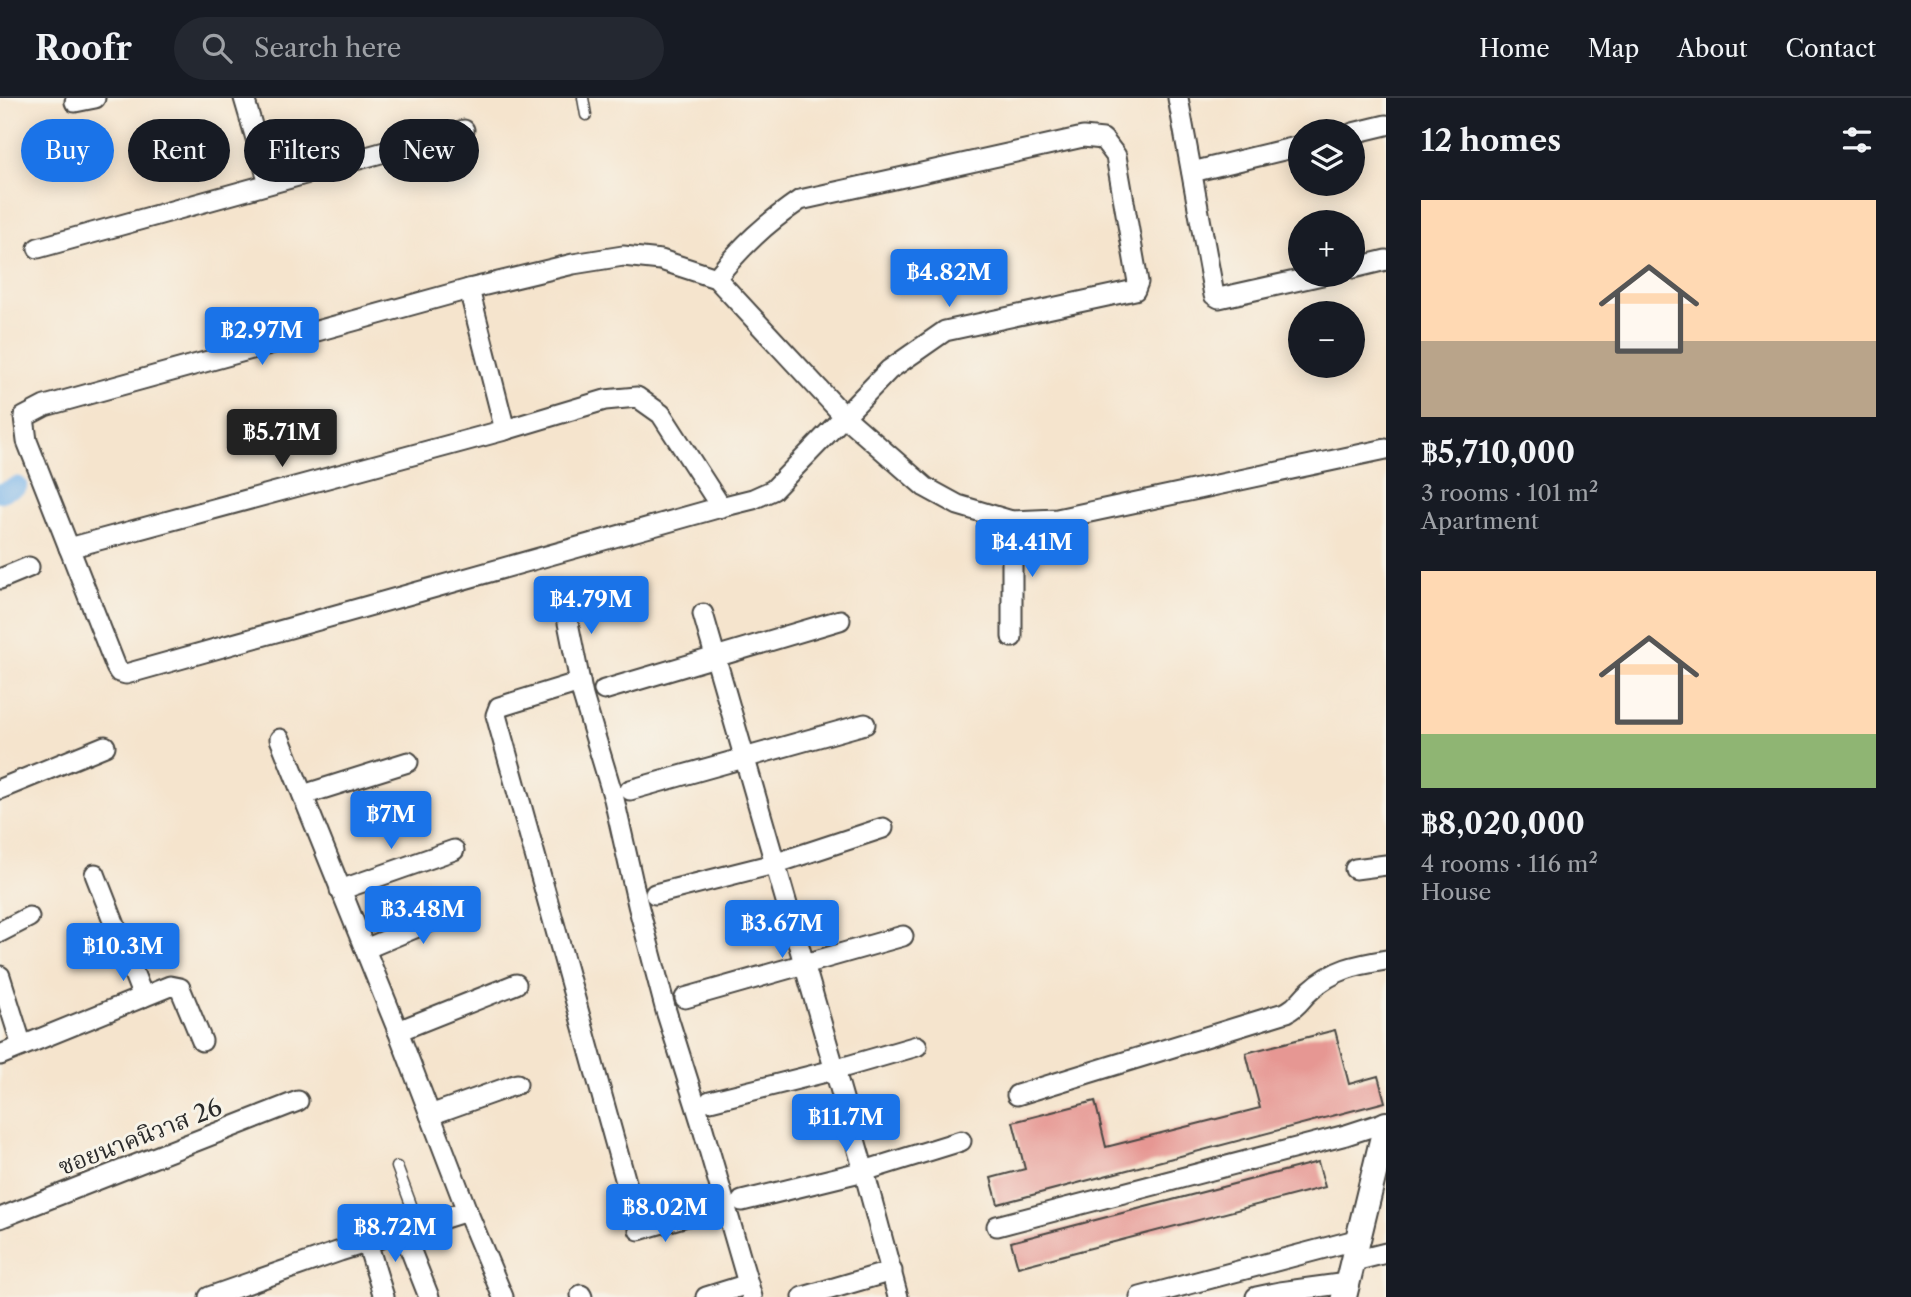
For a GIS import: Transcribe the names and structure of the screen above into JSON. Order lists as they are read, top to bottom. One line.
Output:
{"streets":{"street":["ซอยนาคนิวาส 26"]},"page":{"header":"Roofr","search":"Search here","nav":["Home","Map","About","Contact"],"heading":"12 homes","map_buttons":["+","−"],"chip":["Buy","Rent","Filters","New"],"list":[{"name":"฿5,710,000","note":"3 rooms · 101 m² · Apartment"},{"name":"฿8,020,000","note":"4 rooms · 116 m² · House"}],"price":["฿4.82M","฿2.97M","฿5.71M","฿4.41M","฿4.79M","฿7M","฿3.48M","฿3.67M","฿10.3M","฿11.7M","฿8.02M","฿8.72M"]}}
